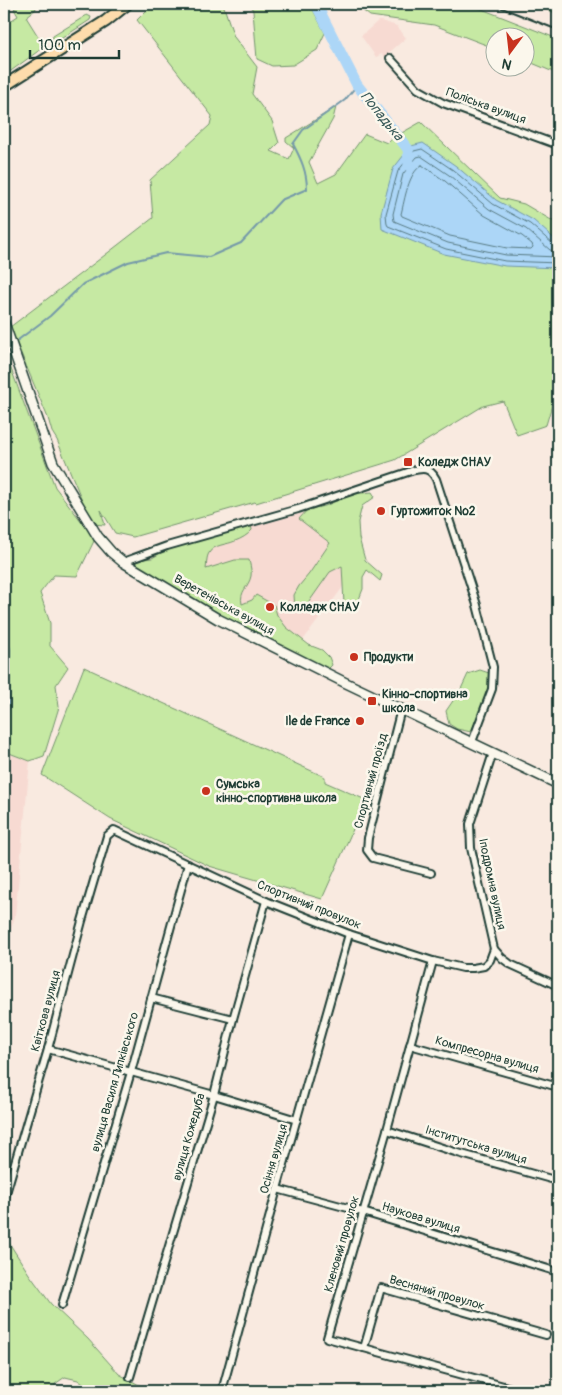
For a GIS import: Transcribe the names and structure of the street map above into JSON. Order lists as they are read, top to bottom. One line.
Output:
{"streets":{"street":["Поліська вулиця","Веретенівська вулиця","Спортивний проїзд","Іподромна вулиця","Спортивний провулок","Квіткова вулиця","Компресорна вулиця","вулиця Василя Липківського","вулиця Кожедуба","Інститутська вулиця","Осіння вулиця","Наукова вулиця","Кленовий провулок","Весняний провулок"]},"crossings":[["Веретенівська вулиця","Спортивний проїзд"],["Веретенівська вулиця","Іподромна вулиця"],["Іподромна вулиця","Спортивний провулок"],["Спортивний провулок","Квіткова вулиця"],["Спортивний провулок","вулиця Василя Липківського"],["Спортивний провулок","вулиця Кожедуба"],["Спортивний провулок","Осіння вулиця"],["Спортивний провулок","Кленовий провулок"],["Компресорна вулиця","Кленовий провулок"],["Інститутська вулиця","Кленовий провулок"],["Осіння вулиця","Наукова вулиця"],["Наукова вулиця","Кленовий провулок"],["Кленовий провулок","Весняний провулок"]],"water":["Попадька"],"places":{"transit":["Коледж СНАУ","Кінно-спортивна школа"],"other":["Гуртожиток №2","Колледж СНАУ","Продукти","Ile de France","Сумська кінно-спортивна школа"]},"scale_bar":"100 m","north":"bottom"}
